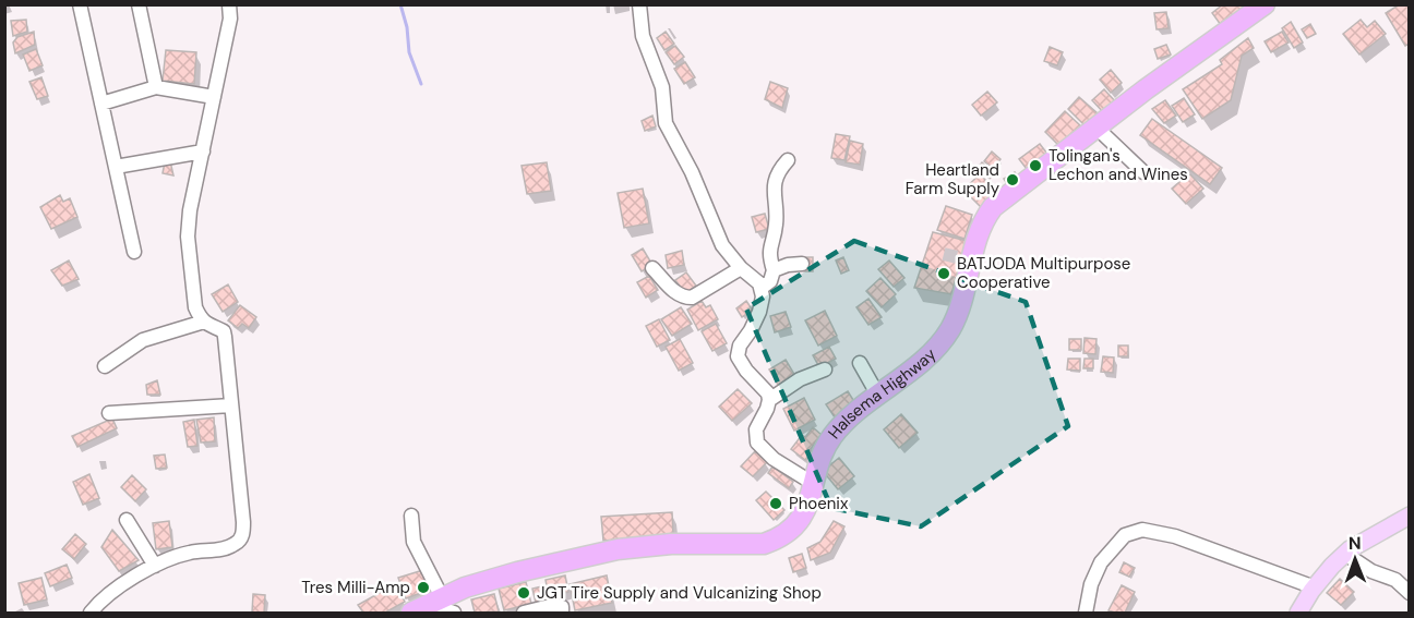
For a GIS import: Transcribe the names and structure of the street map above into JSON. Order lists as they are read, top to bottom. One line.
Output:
{"streets":{"highway":["Halsema Highway"]},"places":["Tolingan's Lechon and Wines","Heartland Farm Supply","BATJODA Multipurpose Cooperative","Phoenix","Tres Milli-Amp","JGT Tire Supply and Vulcanizing Shop"],"north":"top"}
